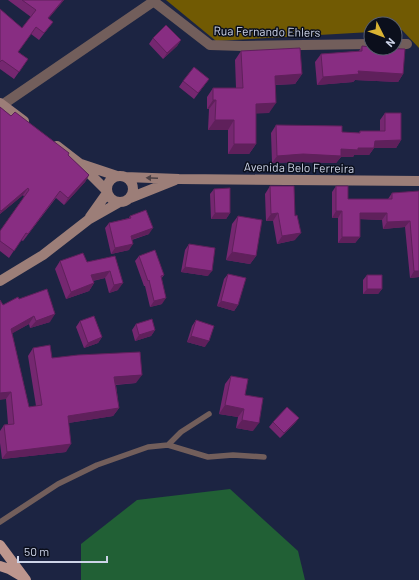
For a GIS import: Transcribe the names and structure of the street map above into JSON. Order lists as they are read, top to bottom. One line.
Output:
{"streets":{"main road":["Avenida Belo Ferreira"],"street":["Rua Fernando Ehlers"]},"scale_bar":"50 m","north":"bottom right"}
